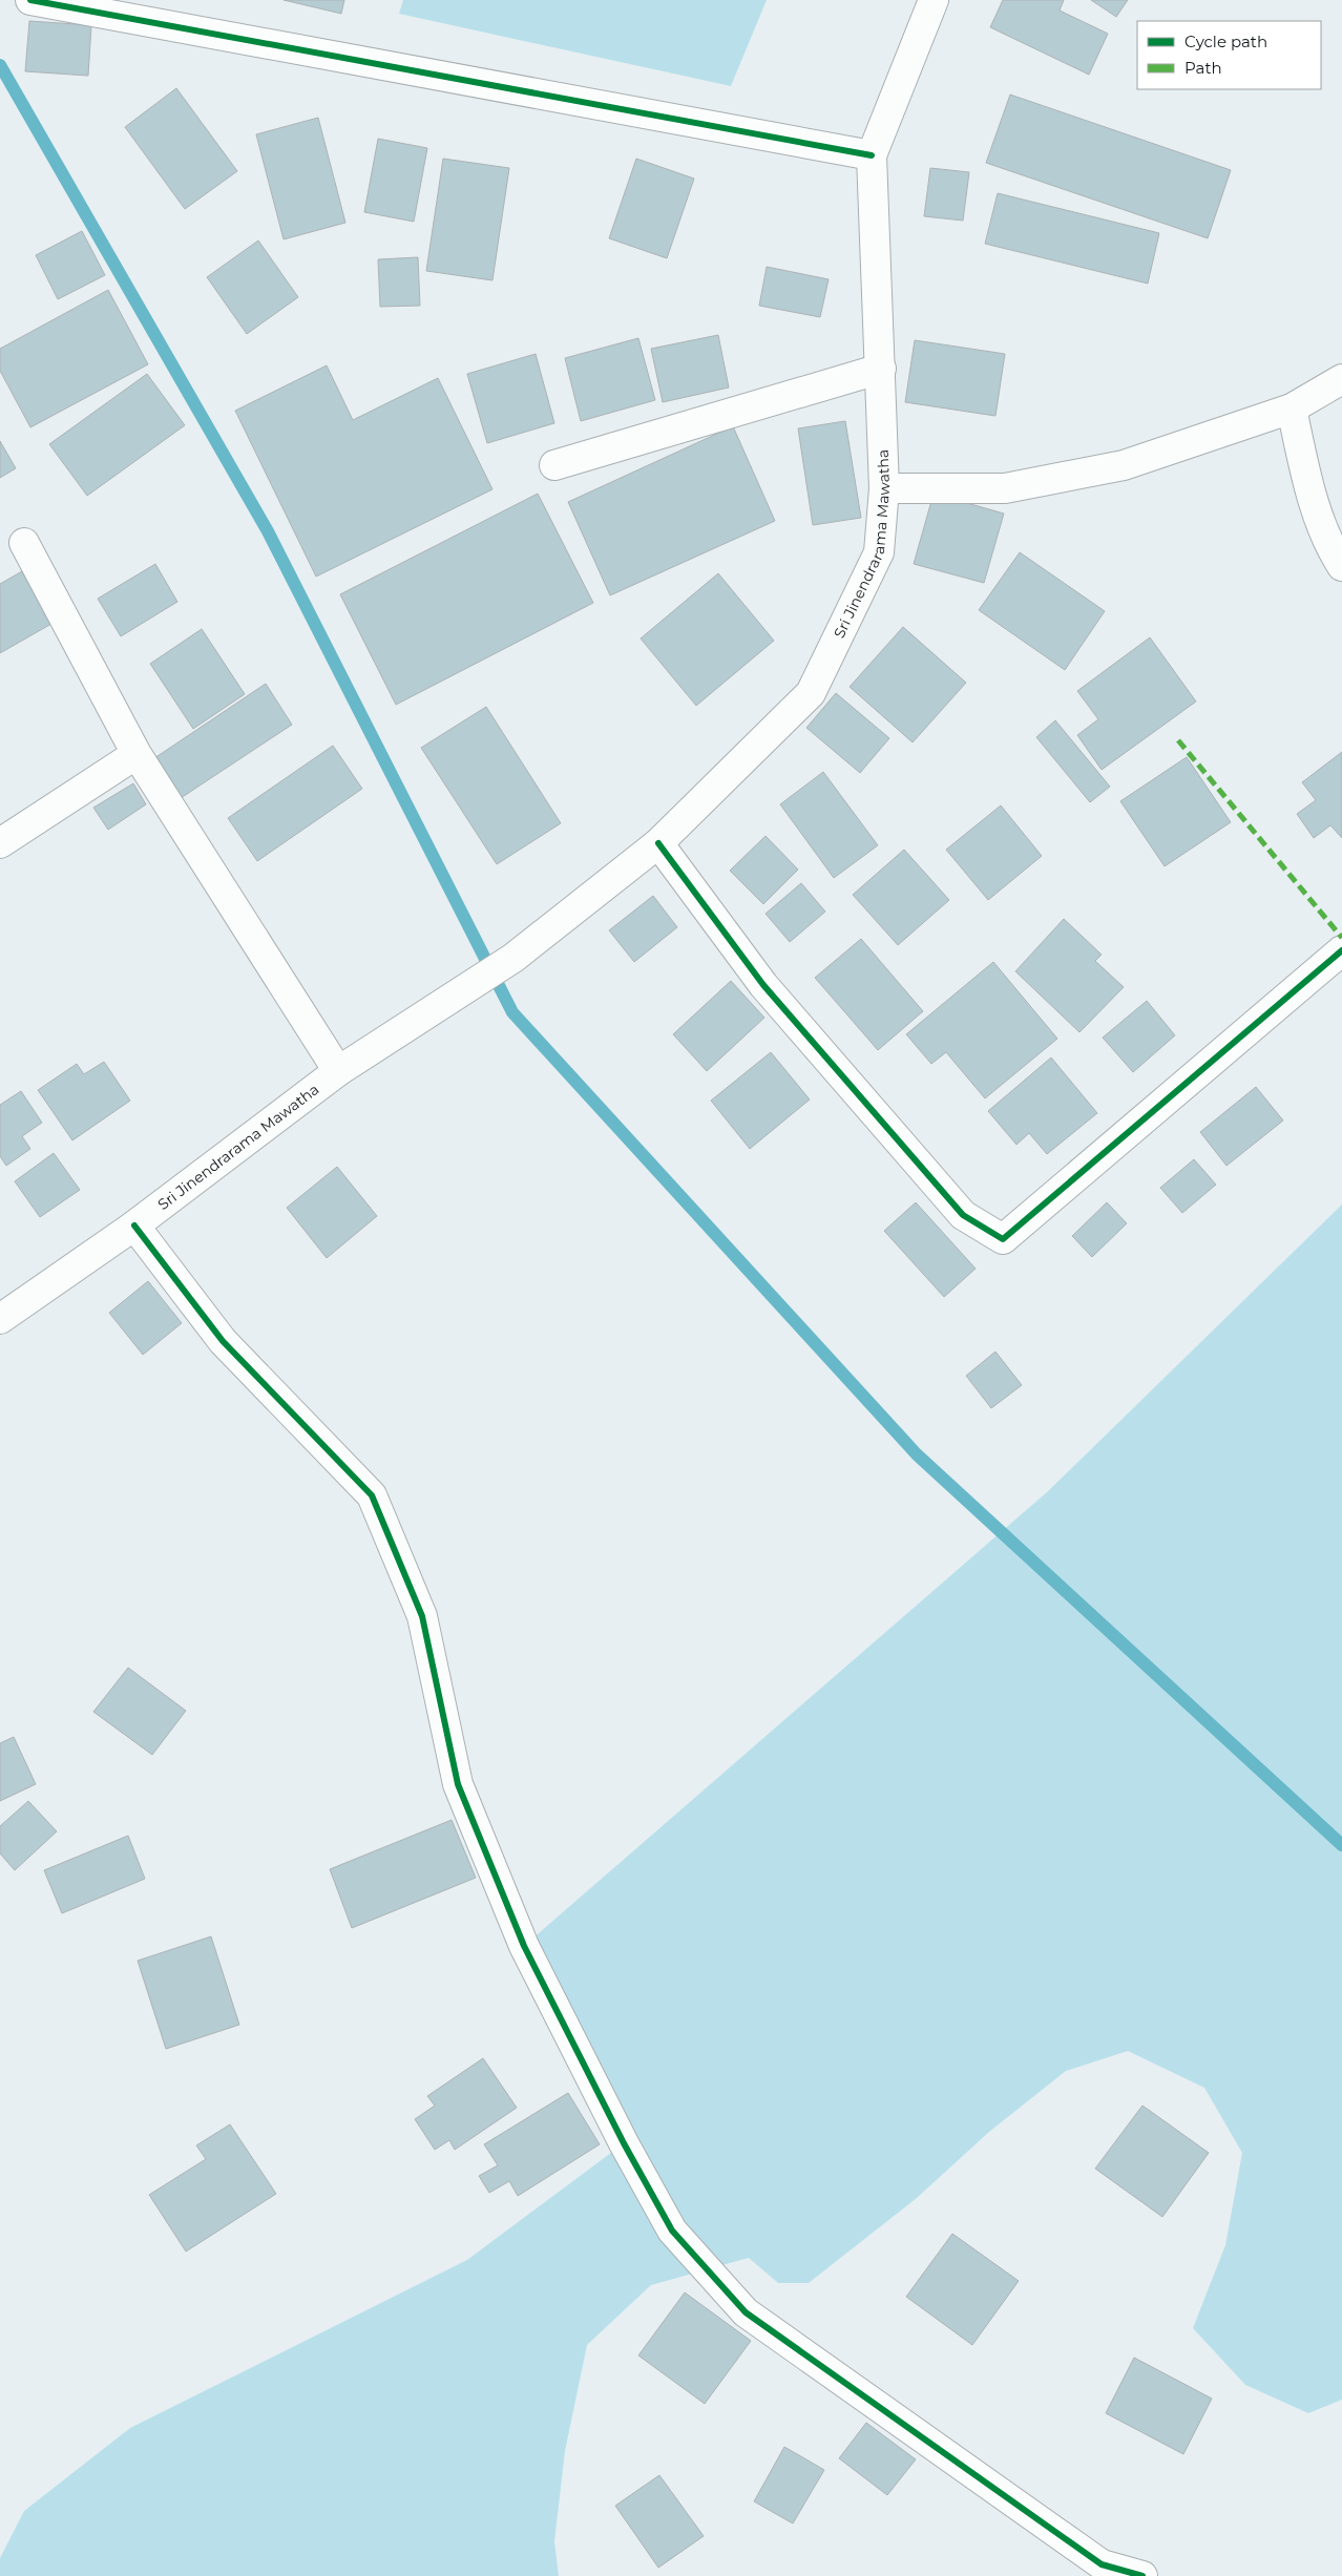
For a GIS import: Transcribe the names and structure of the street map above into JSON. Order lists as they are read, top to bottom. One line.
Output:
{"streets":{"street":["Sri Jinendrarama Mawatha"]},"legend":["Cycle path","Path"]}
